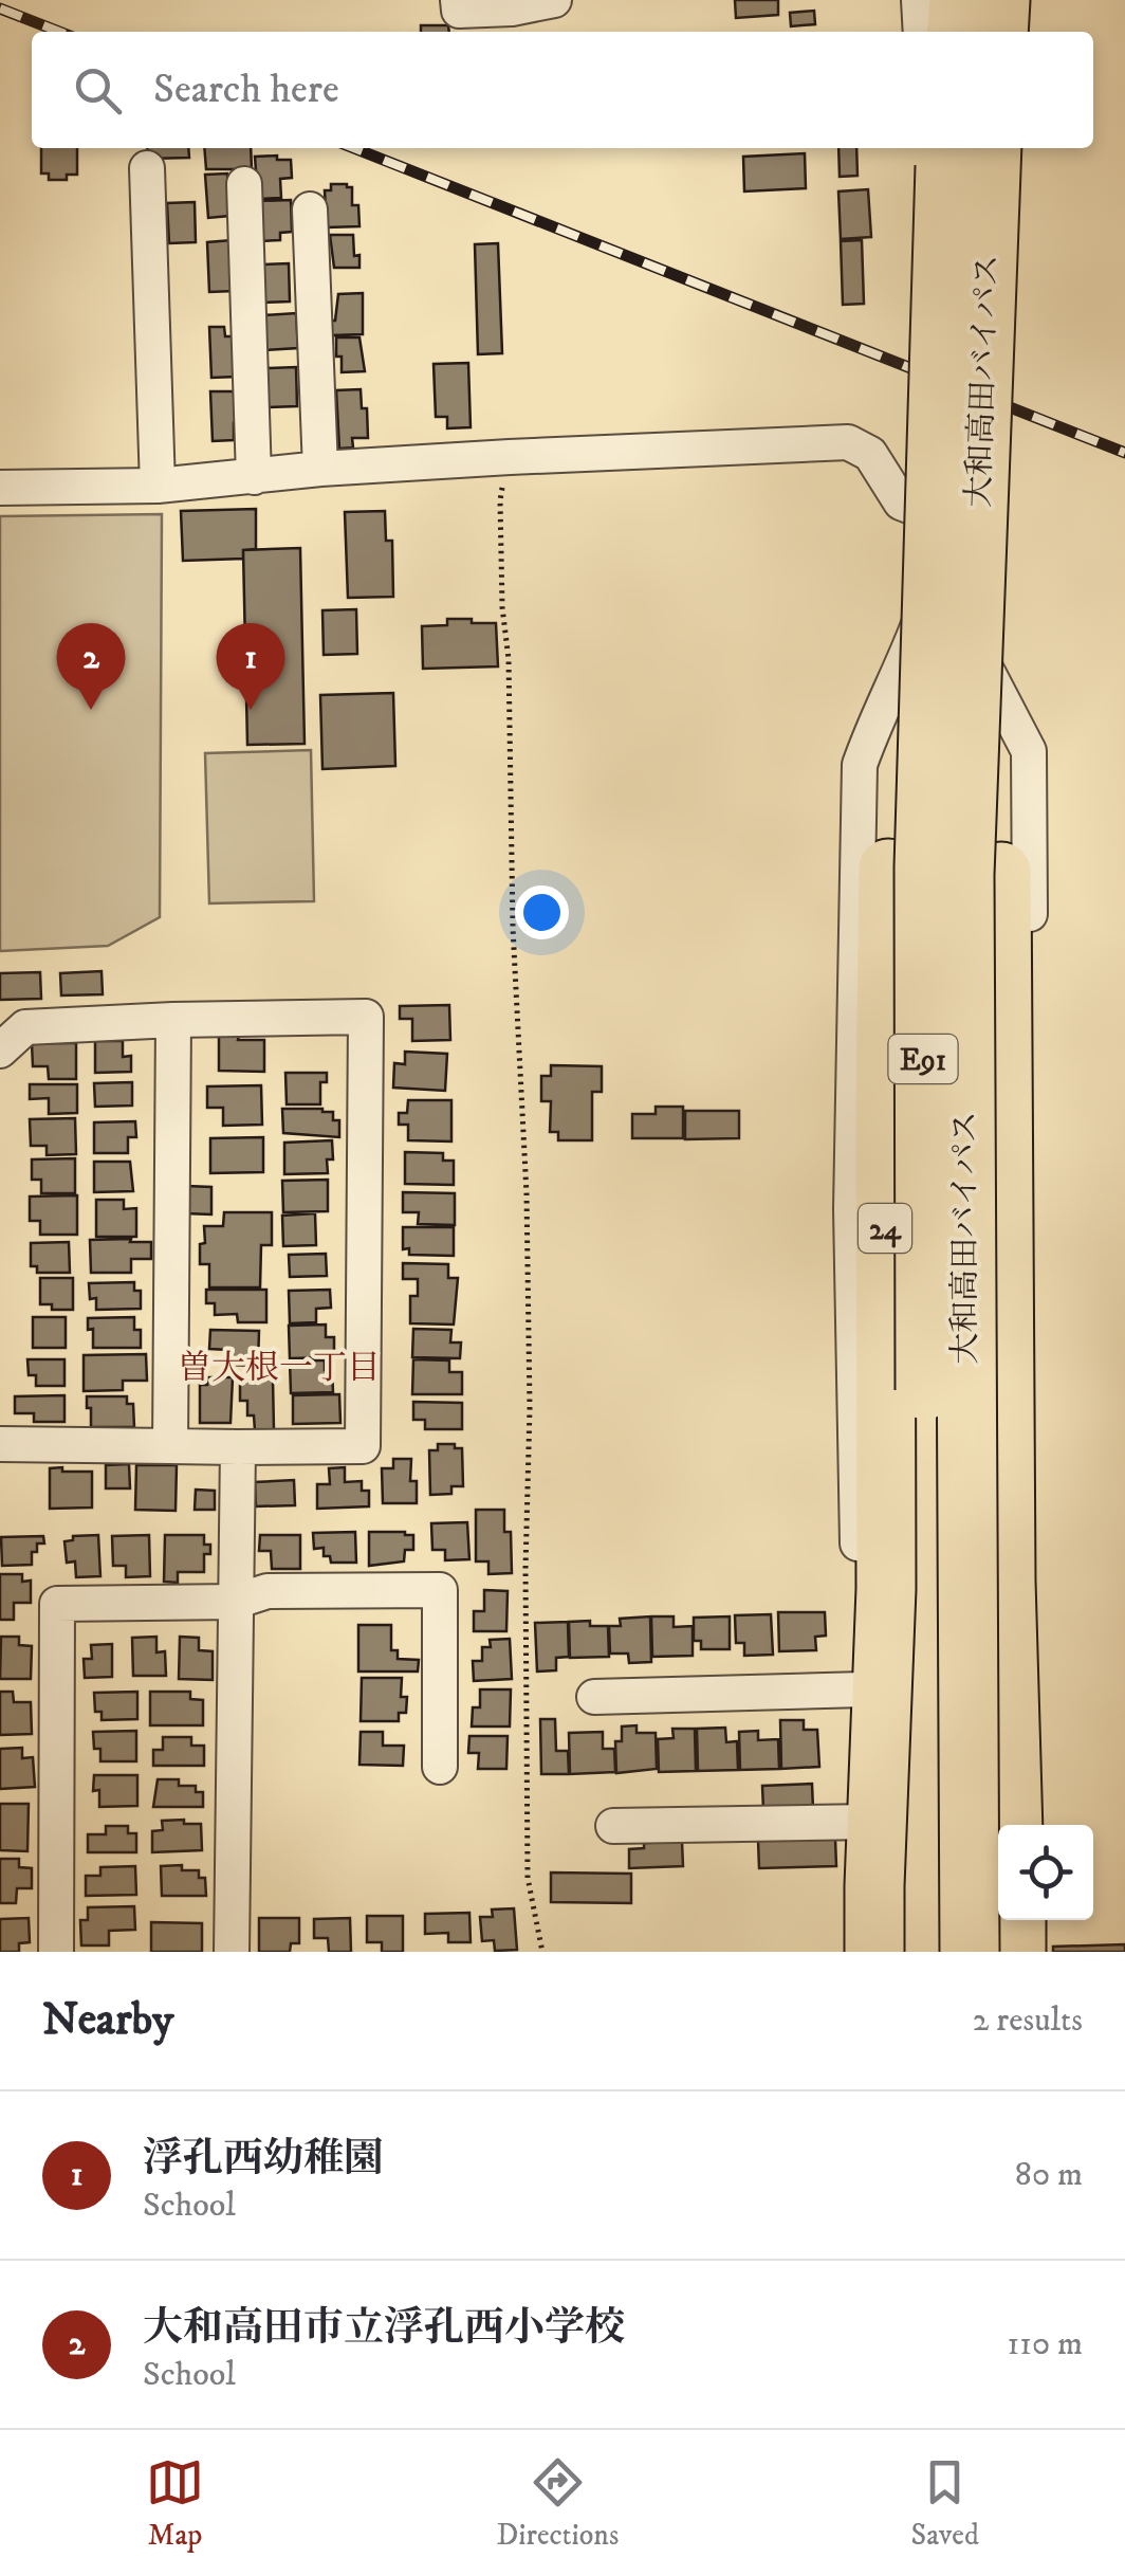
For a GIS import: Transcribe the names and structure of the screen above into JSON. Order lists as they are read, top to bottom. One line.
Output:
{"streets":{"highway":["大和高田バイパス","E91","24"]},"districts":["曽大根一丁目"],"page":{"search":"Search here","pins":["1","2"],"heading":["Nearby","2 results"],"list":[{"mark":"1","name":"浮孔西幼稚園","note":"School","value":"80 m"},{"mark":"2","name":"大和高田市立浮孔西小学校","note":"School","value":"110 m"}],"nav":["Map","Directions","Saved"]}}
